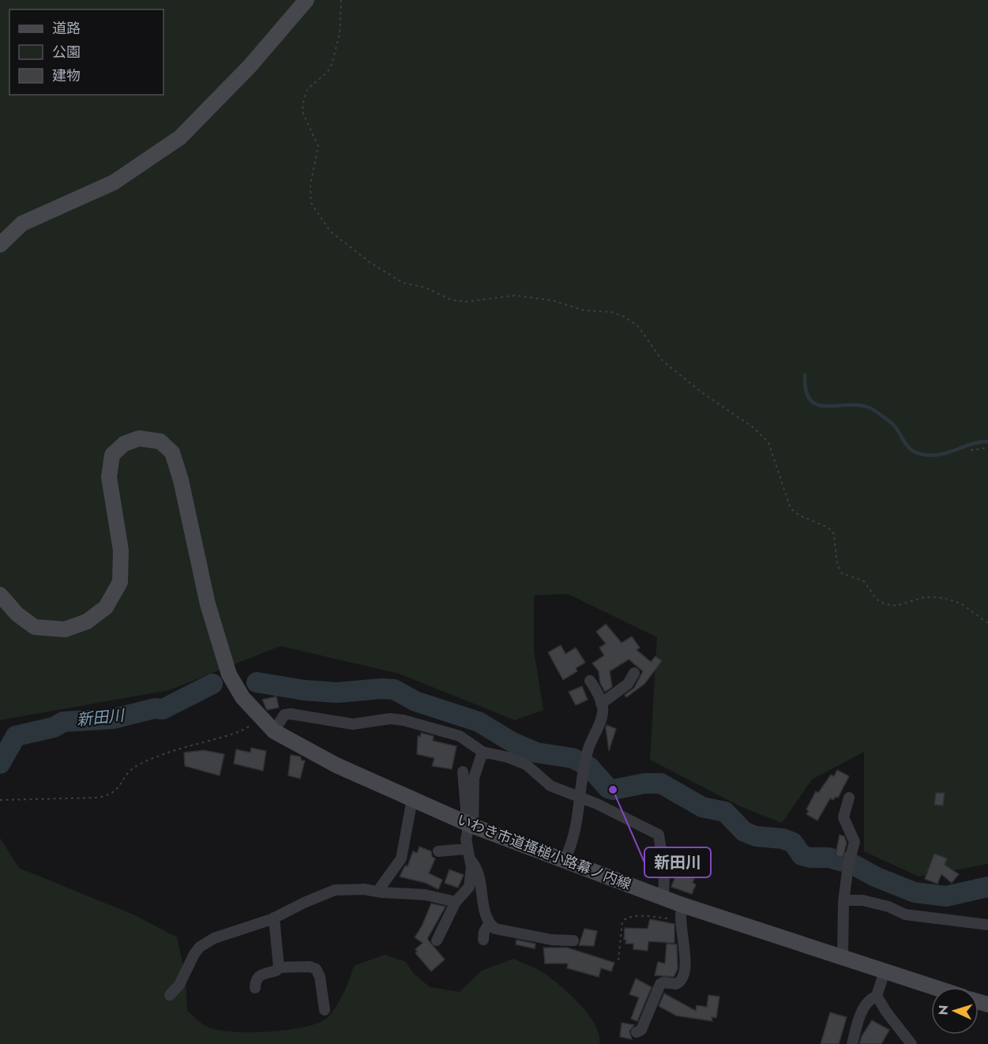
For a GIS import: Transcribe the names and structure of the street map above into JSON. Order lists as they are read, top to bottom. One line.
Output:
{"streets":{"street":["いわき市道搔槌小路幕ノ内線"]},"water":["新田川"],"places":["新田川"],"legend":["道路","公園","建物"],"north":"left"}
